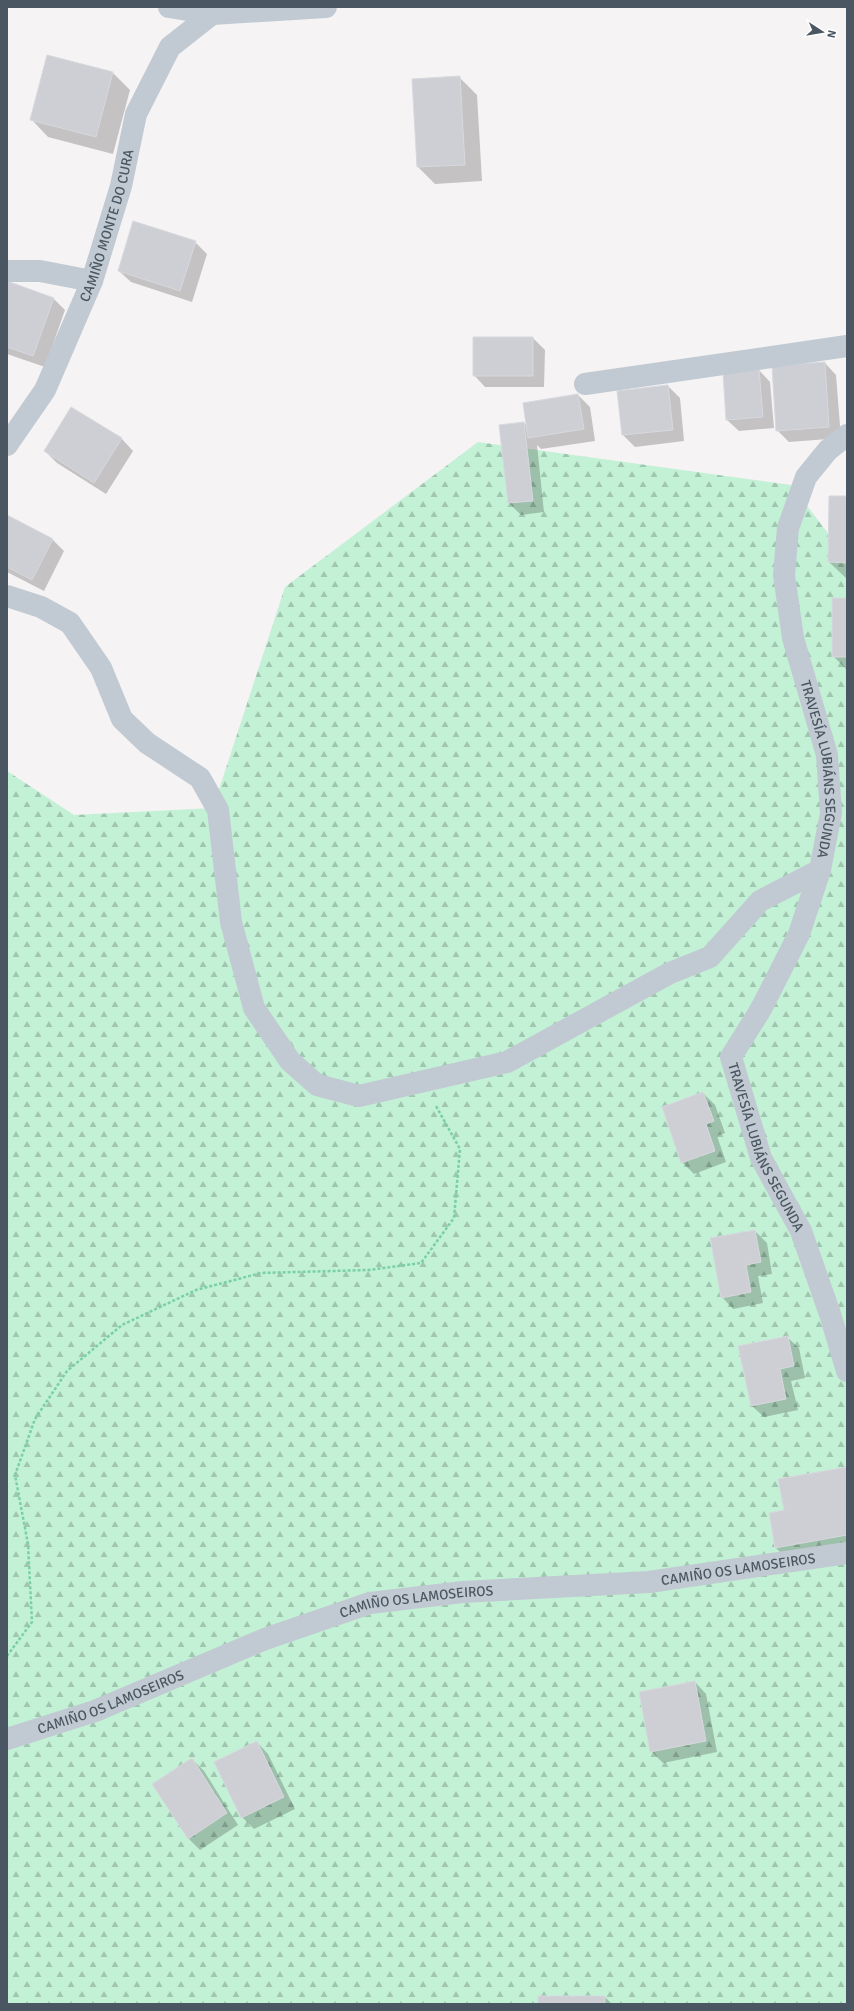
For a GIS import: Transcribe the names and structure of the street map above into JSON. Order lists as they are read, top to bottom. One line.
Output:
{"streets":{"street":["CAMIÑO MONTE DO CURA","TRAVESÍA LUBIÁNS SEGUNDA","CAMIÑO OS LAMOSEIROS"]},"north":"right"}
